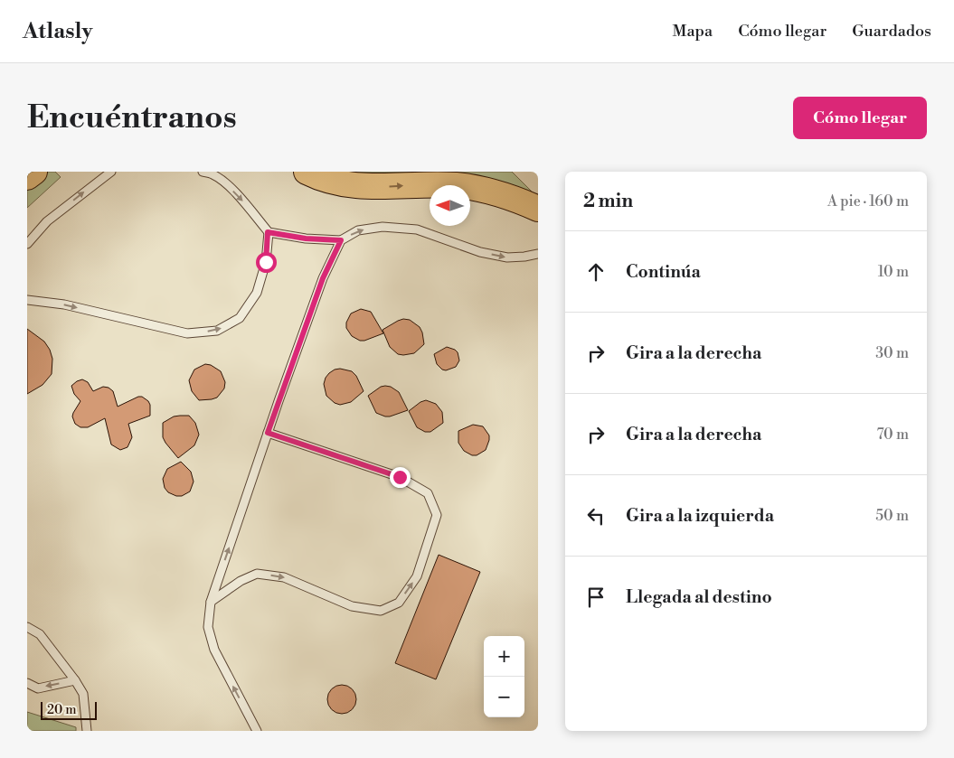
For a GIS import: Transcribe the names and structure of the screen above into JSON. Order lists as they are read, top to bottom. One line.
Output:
{"scale_bar":"20 m","north":"left","page":{"header":"Atlasly","nav":["Mapa","Cómo llegar","Guardados"],"buttons":"Cómo llegar","title":"Encuéntranos","heading":["2 min","A pie · 160 m"],"list":[["Continúa","10 m"],["Gira a la derecha","30 m"],["Gira a la derecha","70 m"],["Gira a la izquierda","50 m"],"Llegada al destino"],"map_buttons":["+","−"],"scale":"20 m"}}
